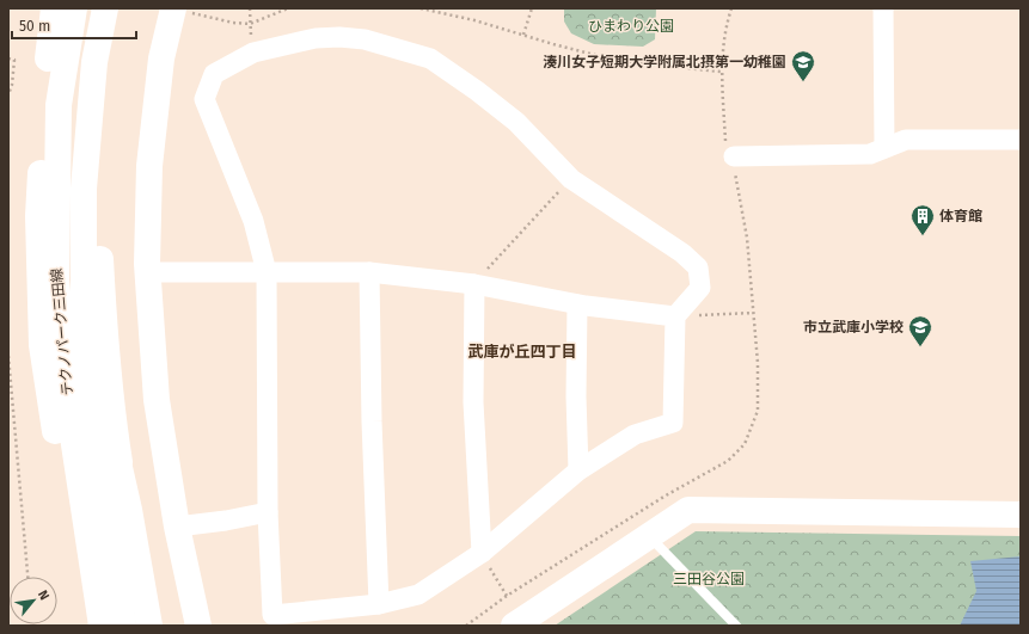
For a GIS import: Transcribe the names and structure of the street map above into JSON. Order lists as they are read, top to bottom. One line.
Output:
{"streets":{"main road":["テクノパーク三田線"]},"districts":["武庫が丘四丁目"],"parks":["ひまわり公園","三田谷公園"],"places":{"school or university":["湊川女子短期大学附属北摂第一幼稚園","市立武庫小学校"],"building":["体育館"]},"scale_bar":"50 m","north":"top right"}
